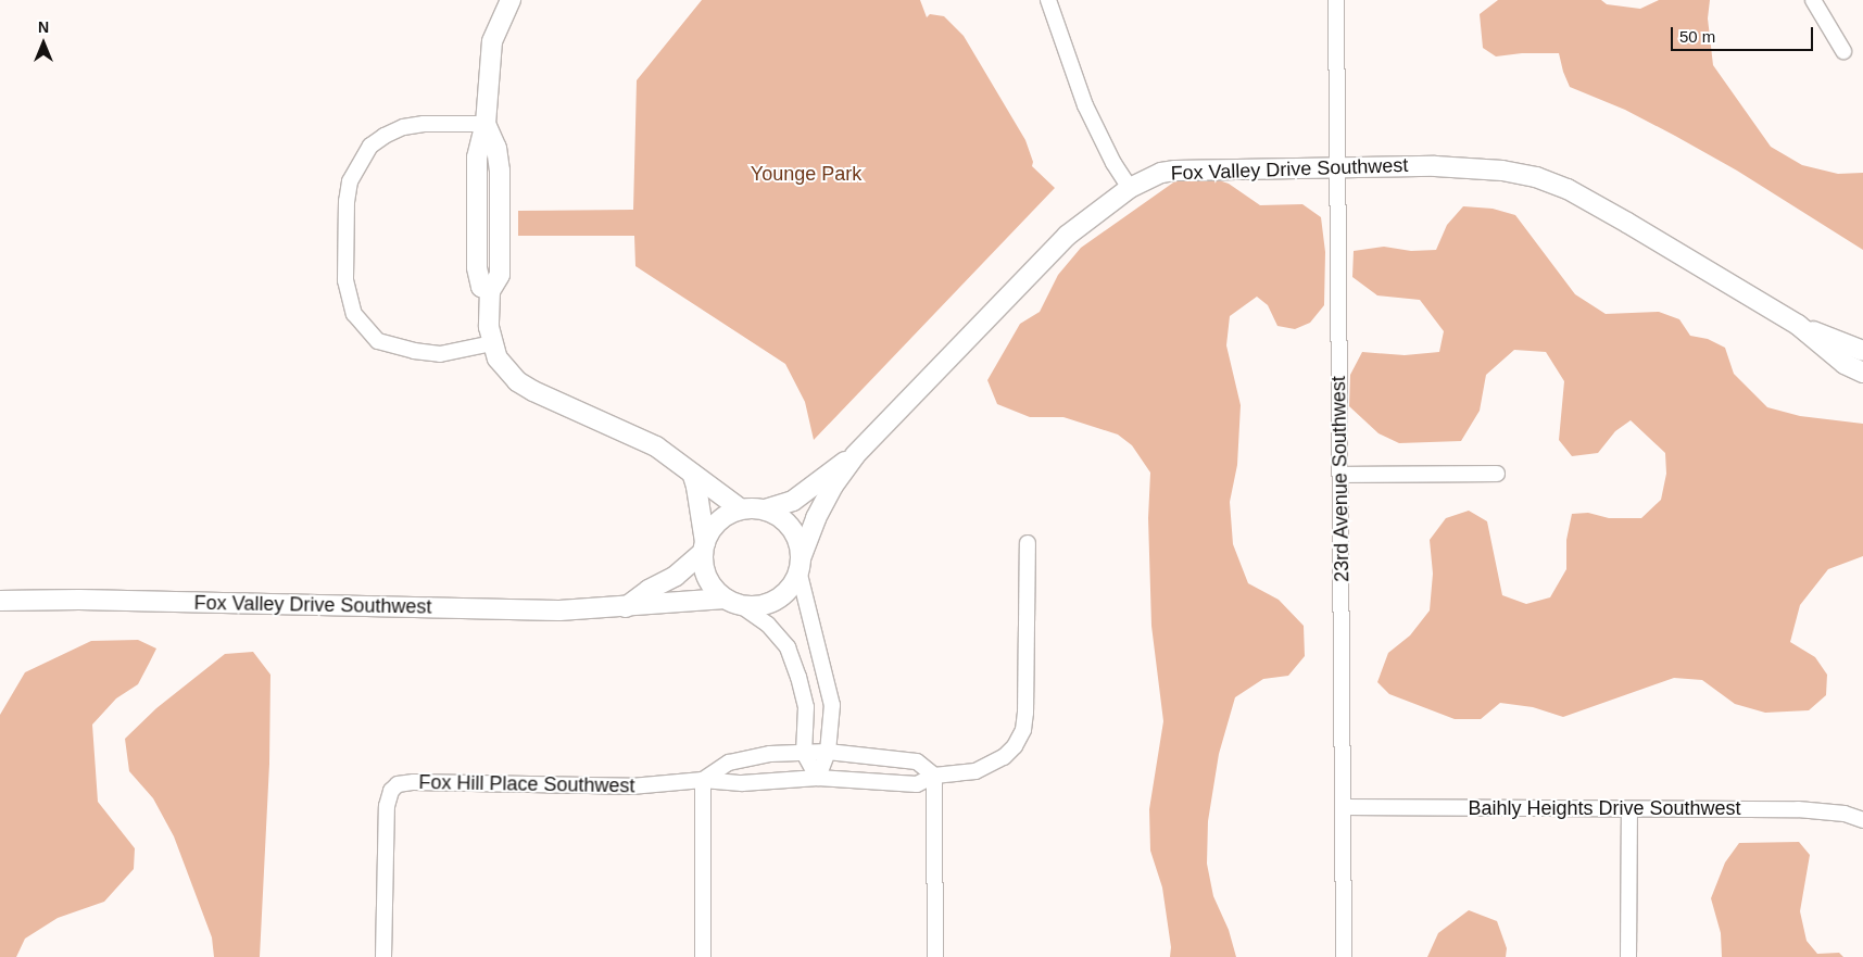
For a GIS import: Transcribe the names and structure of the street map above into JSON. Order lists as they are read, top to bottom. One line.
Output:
{"streets":{"street":["Fox Valley Drive Southwest","23rd Avenue Southwest","Fox Hill Place Southwest","Baihly Heights Drive Southwest"]},"crossings":[["Fox Valley Drive Southwest","23rd Avenue Southwest"],["23rd Avenue Southwest","Baihly Heights Drive Southwest"]],"parks":["Younge Park"],"scale_bar":"50 m","north":"top"}
